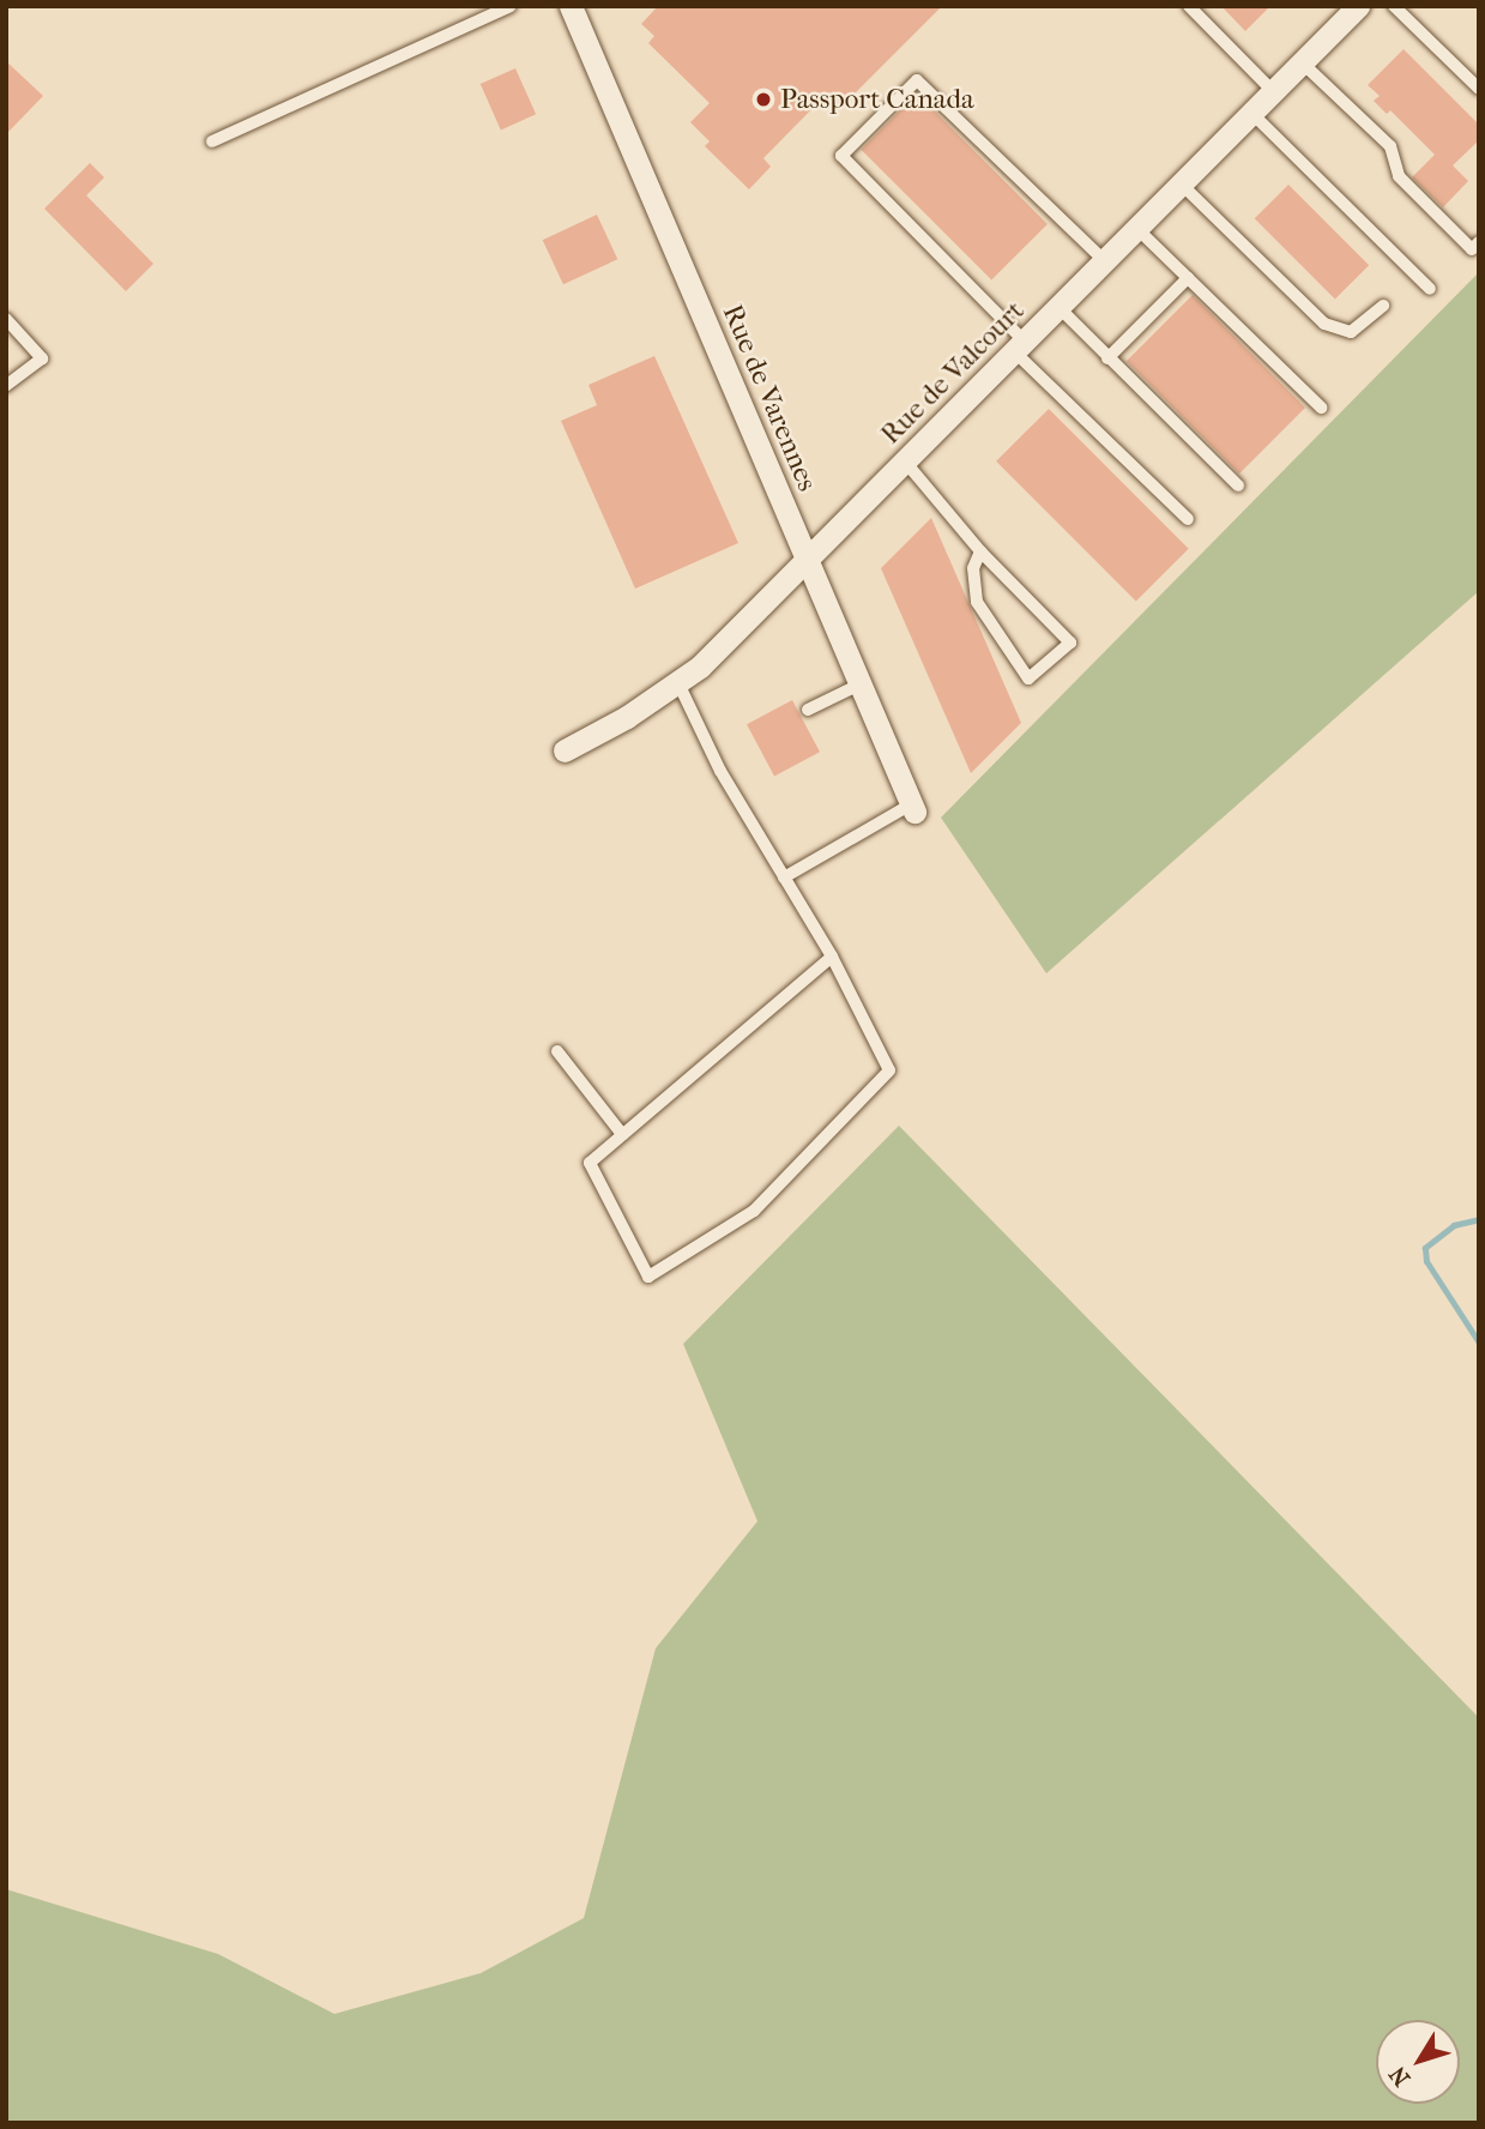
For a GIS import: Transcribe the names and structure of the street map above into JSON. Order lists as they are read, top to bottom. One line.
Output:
{"streets":{"street":["Rue de Valcourt","Rue de Varennes"]},"crossings":[["Rue de Valcourt","Rue de Varennes"]],"places":["Passport Canada"],"north":"bottom left"}
